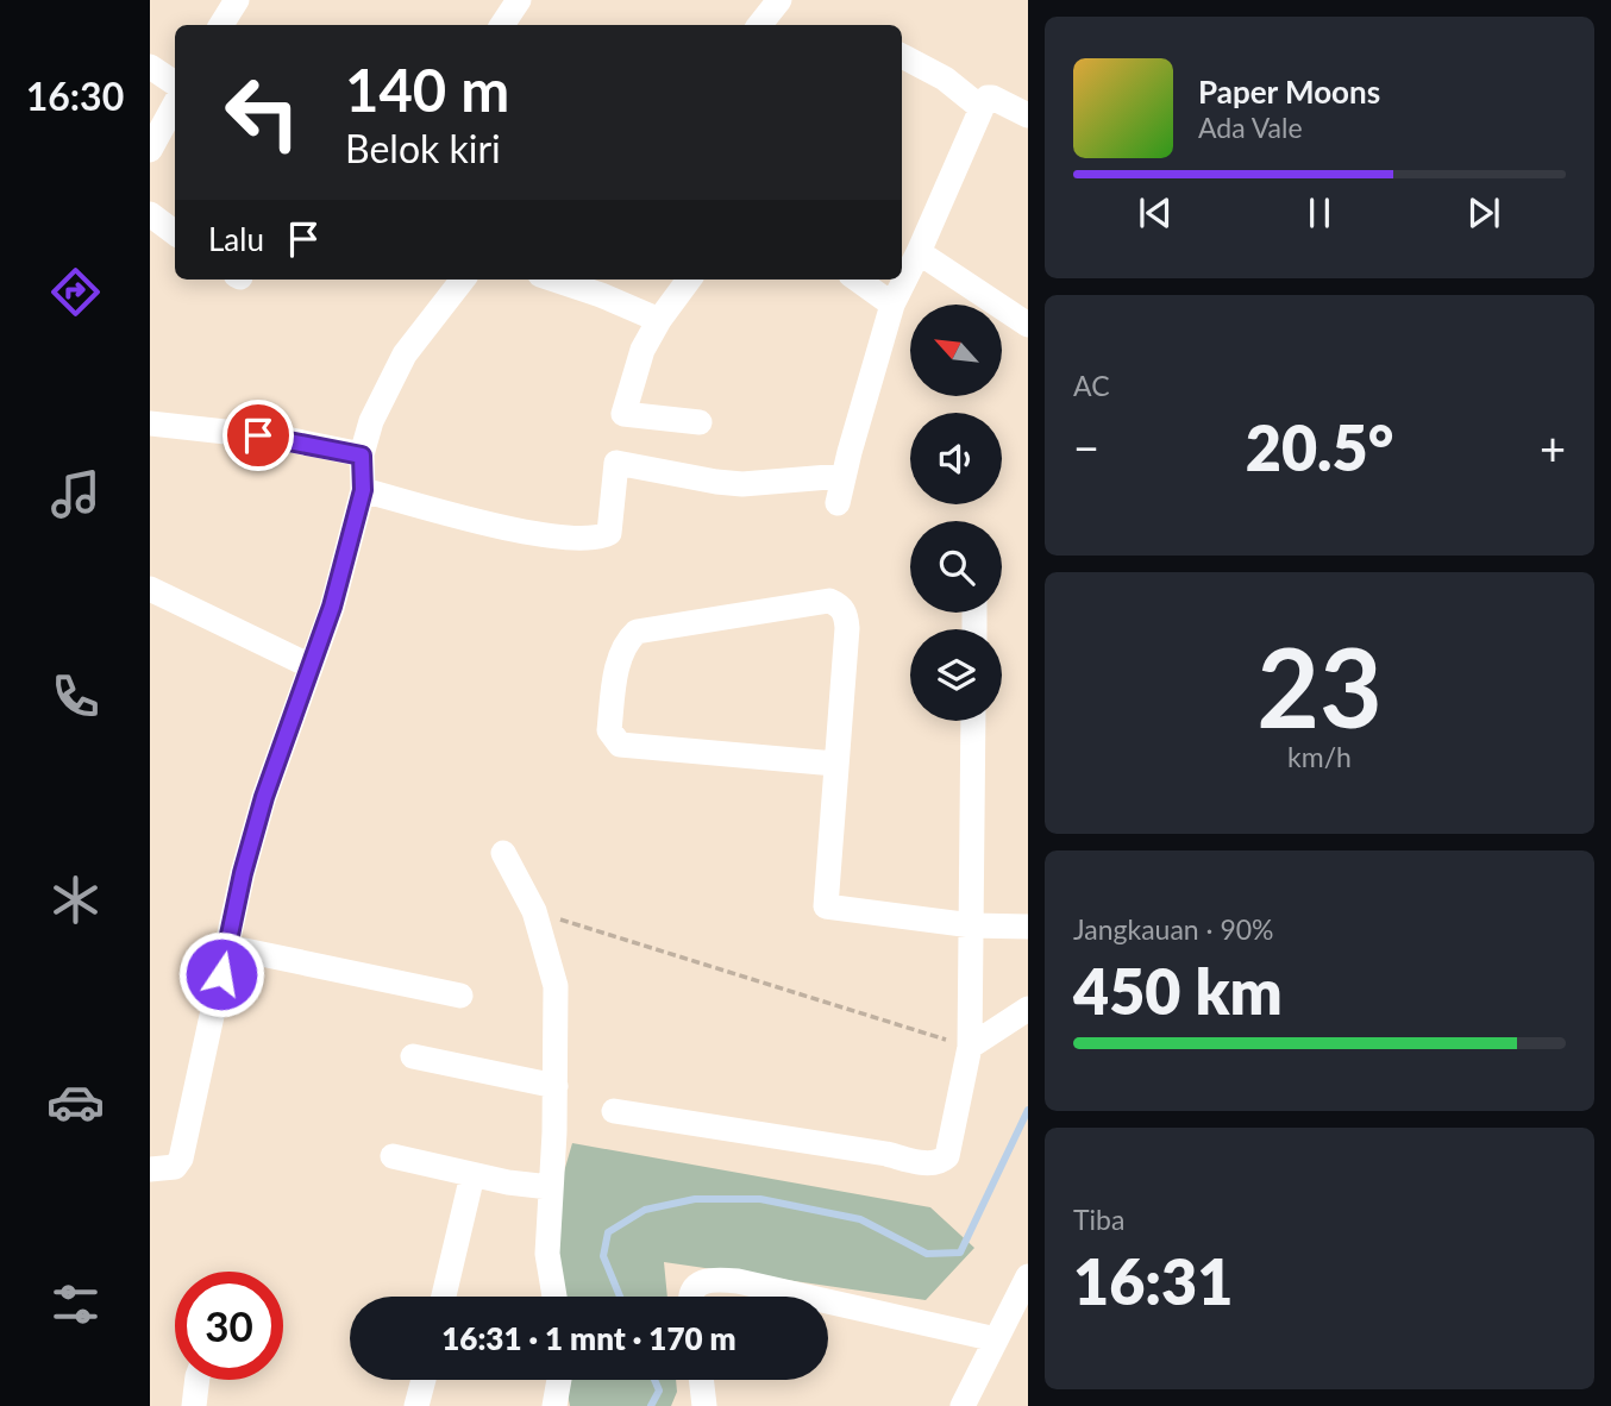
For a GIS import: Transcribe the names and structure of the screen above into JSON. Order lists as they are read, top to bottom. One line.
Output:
{"north":"top left","page":{"tabs":"16:30","turn":["140 m","Belok kiri"],"song":["Paper Moons","Ada Vale"],"then":"Lalu","tile":["AC",["23","km/h"],["Jangkauan · 90%","450 km"],["Tiba","16:31"]],"heat":["−","20.5°","+"],"limit":"30","trip":"16:31 · 1 mnt · 170 m"}}
